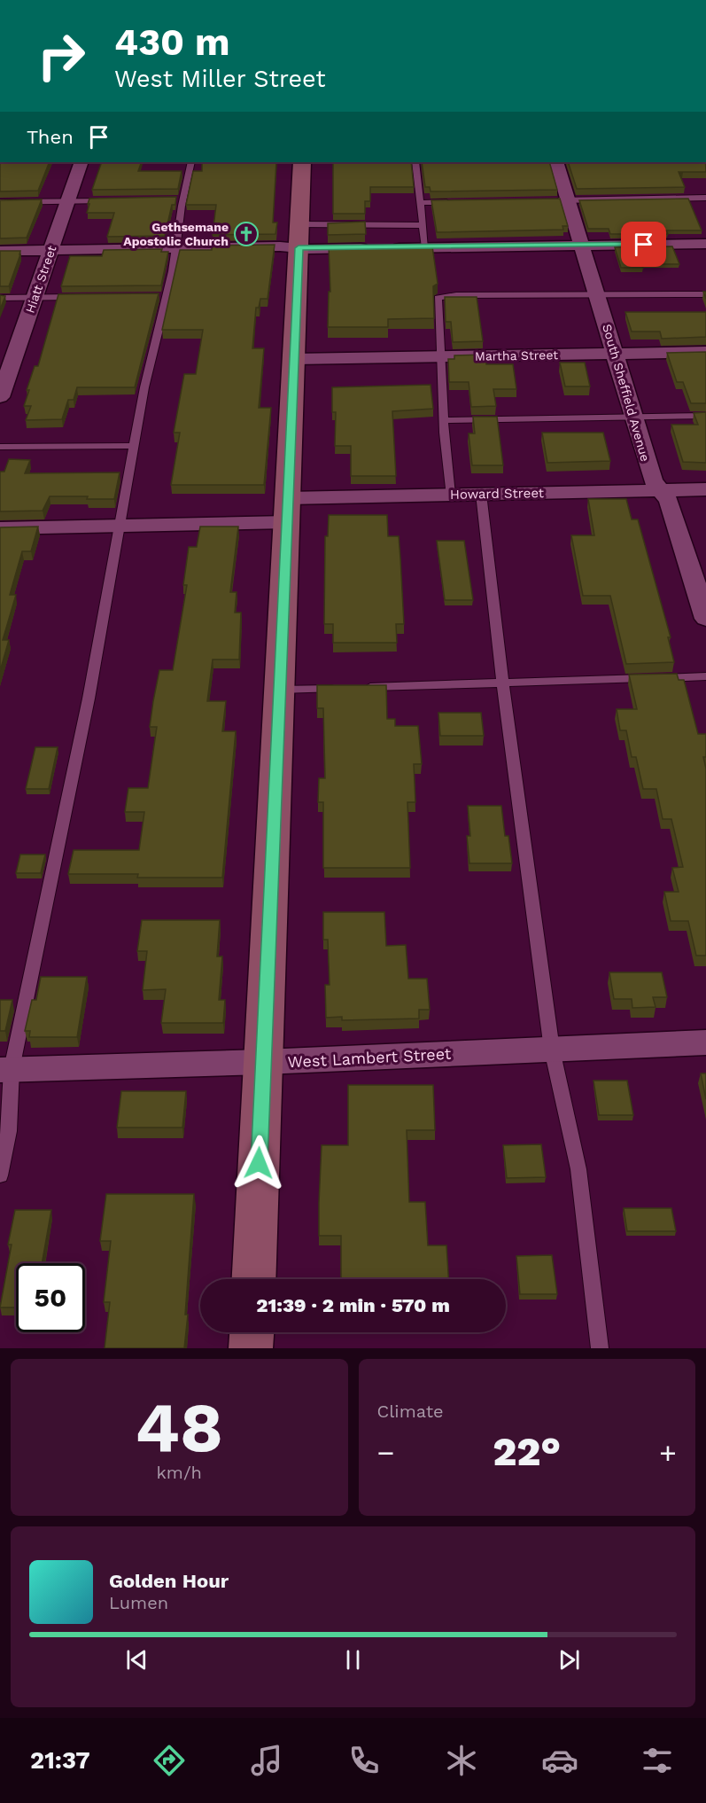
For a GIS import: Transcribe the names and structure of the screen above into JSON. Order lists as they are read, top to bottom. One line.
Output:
{"streets":{"street":["Hiatt Street","Martha Street","South Sheffield Avenue","Howard Street","West Lambert Street"]},"crossings":[["Martha Street","South Sheffield Avenue"],["South Sheffield Avenue","Howard Street"]],"places":{"church":["Gethsemane Apostolic Church"]},"page":{"turn":["430 m","West Miller Street"],"then":"Then","limit":"50","trip":"21:39 · 2 min · 570 m","tile":[["48","km/h"],"Climate"],"heat":["−","22°","+"],"song":["Golden Hour","Lumen"],"tabs":"21:37"}}
